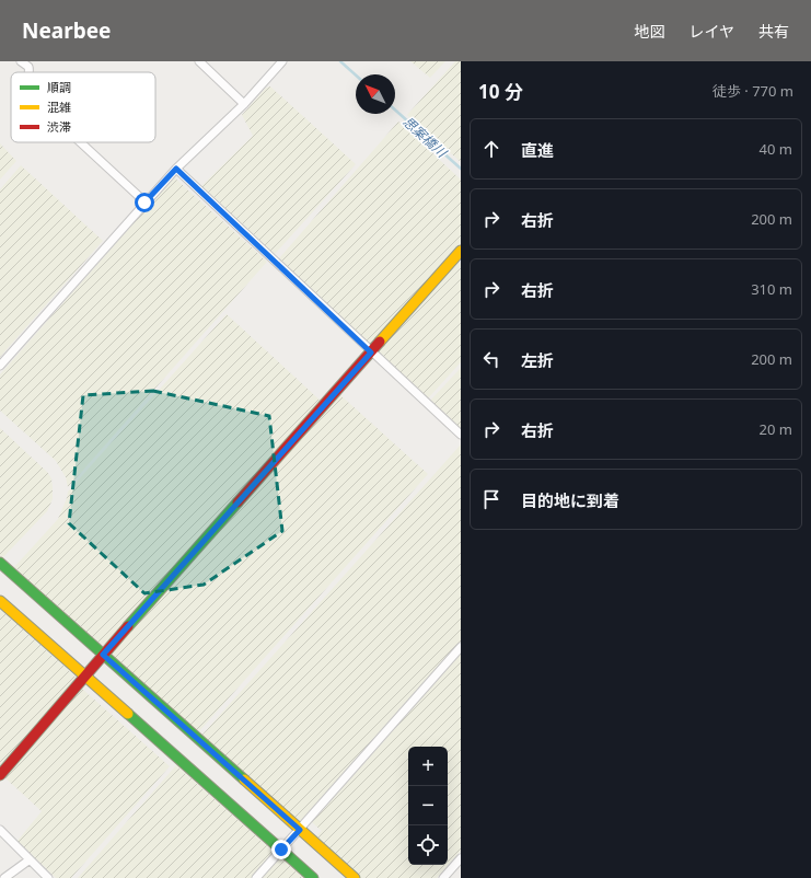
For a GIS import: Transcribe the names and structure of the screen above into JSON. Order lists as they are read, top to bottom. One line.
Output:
{"water":["思案橋川"],"legend":["順調","混雑","渋滞"],"north":"top left","page":{"header":"Nearbee","nav":["地図","レイヤ","共有"],"heading":["10 分","徒歩 · 770 m"],"list":[["直進","40 m"],["右折","200 m"],["右折","310 m"],["左折","200 m"],["右折","20 m"],"目的地に到着"],"map_buttons":["+","−"]}}
